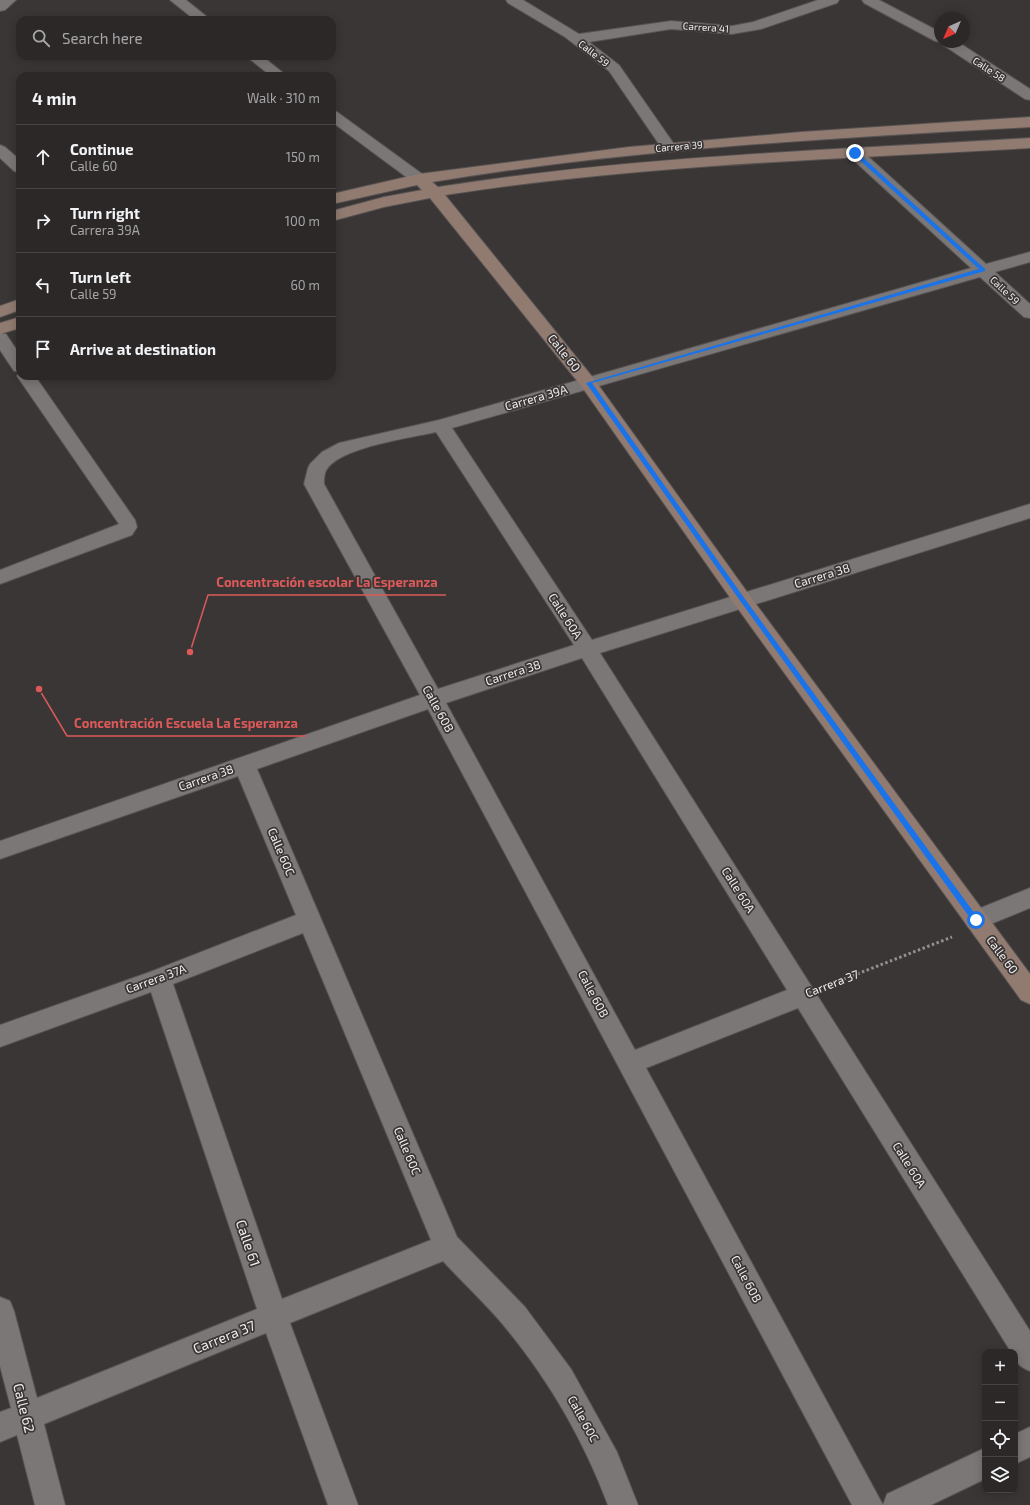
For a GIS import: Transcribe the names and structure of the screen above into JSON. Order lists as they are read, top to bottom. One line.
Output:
{"streets":{"main road":["Carrera 39","Calle 60"],"street":["Carrera 41","Calle 59","Calle 58","Carrera 39A","Carrera 38","Calle 60A","Calle 60B","Calle 60C","Carrera 37A","Carrera 37","Calle 61","Calle 62"]},"crossings":[["Carrera 41","Calle 59"],["Calle 59","Carrera 39"],["Calle 59","Carrera 39A"],["Carrera 39","Calle 60"],["Calle 60","Carrera 39A"],["Calle 60","Carrera 38"],["Calle 60","Carrera 37"],["Carrera 39A","Calle 60A"],["Carrera 39A","Calle 60B"],["Carrera 38","Calle 60A"],["Carrera 38","Calle 60B"],["Carrera 38","Calle 60C"],["Calle 60A","Carrera 37"],["Calle 60B","Carrera 37"],["Calle 60C","Carrera 37A"],["Calle 60C","Carrera 37"],["Carrera 37A","Calle 61"],["Carrera 37","Calle 61"],["Carrera 37","Calle 62"]],"places":["Concentración escolar La Esperanza","Concentración Escuela La Esperanza"],"north":"bottom left","page":{"search":"Search here","heading":["4 min","Walk · 310 m"],"list":[["Continue","Calle 60","150 m"],["Turn right","Carrera 39A","100 m"],["Turn left","Calle 59","60 m"],"Arrive at destination"],"map_buttons":["+","−"]}}
